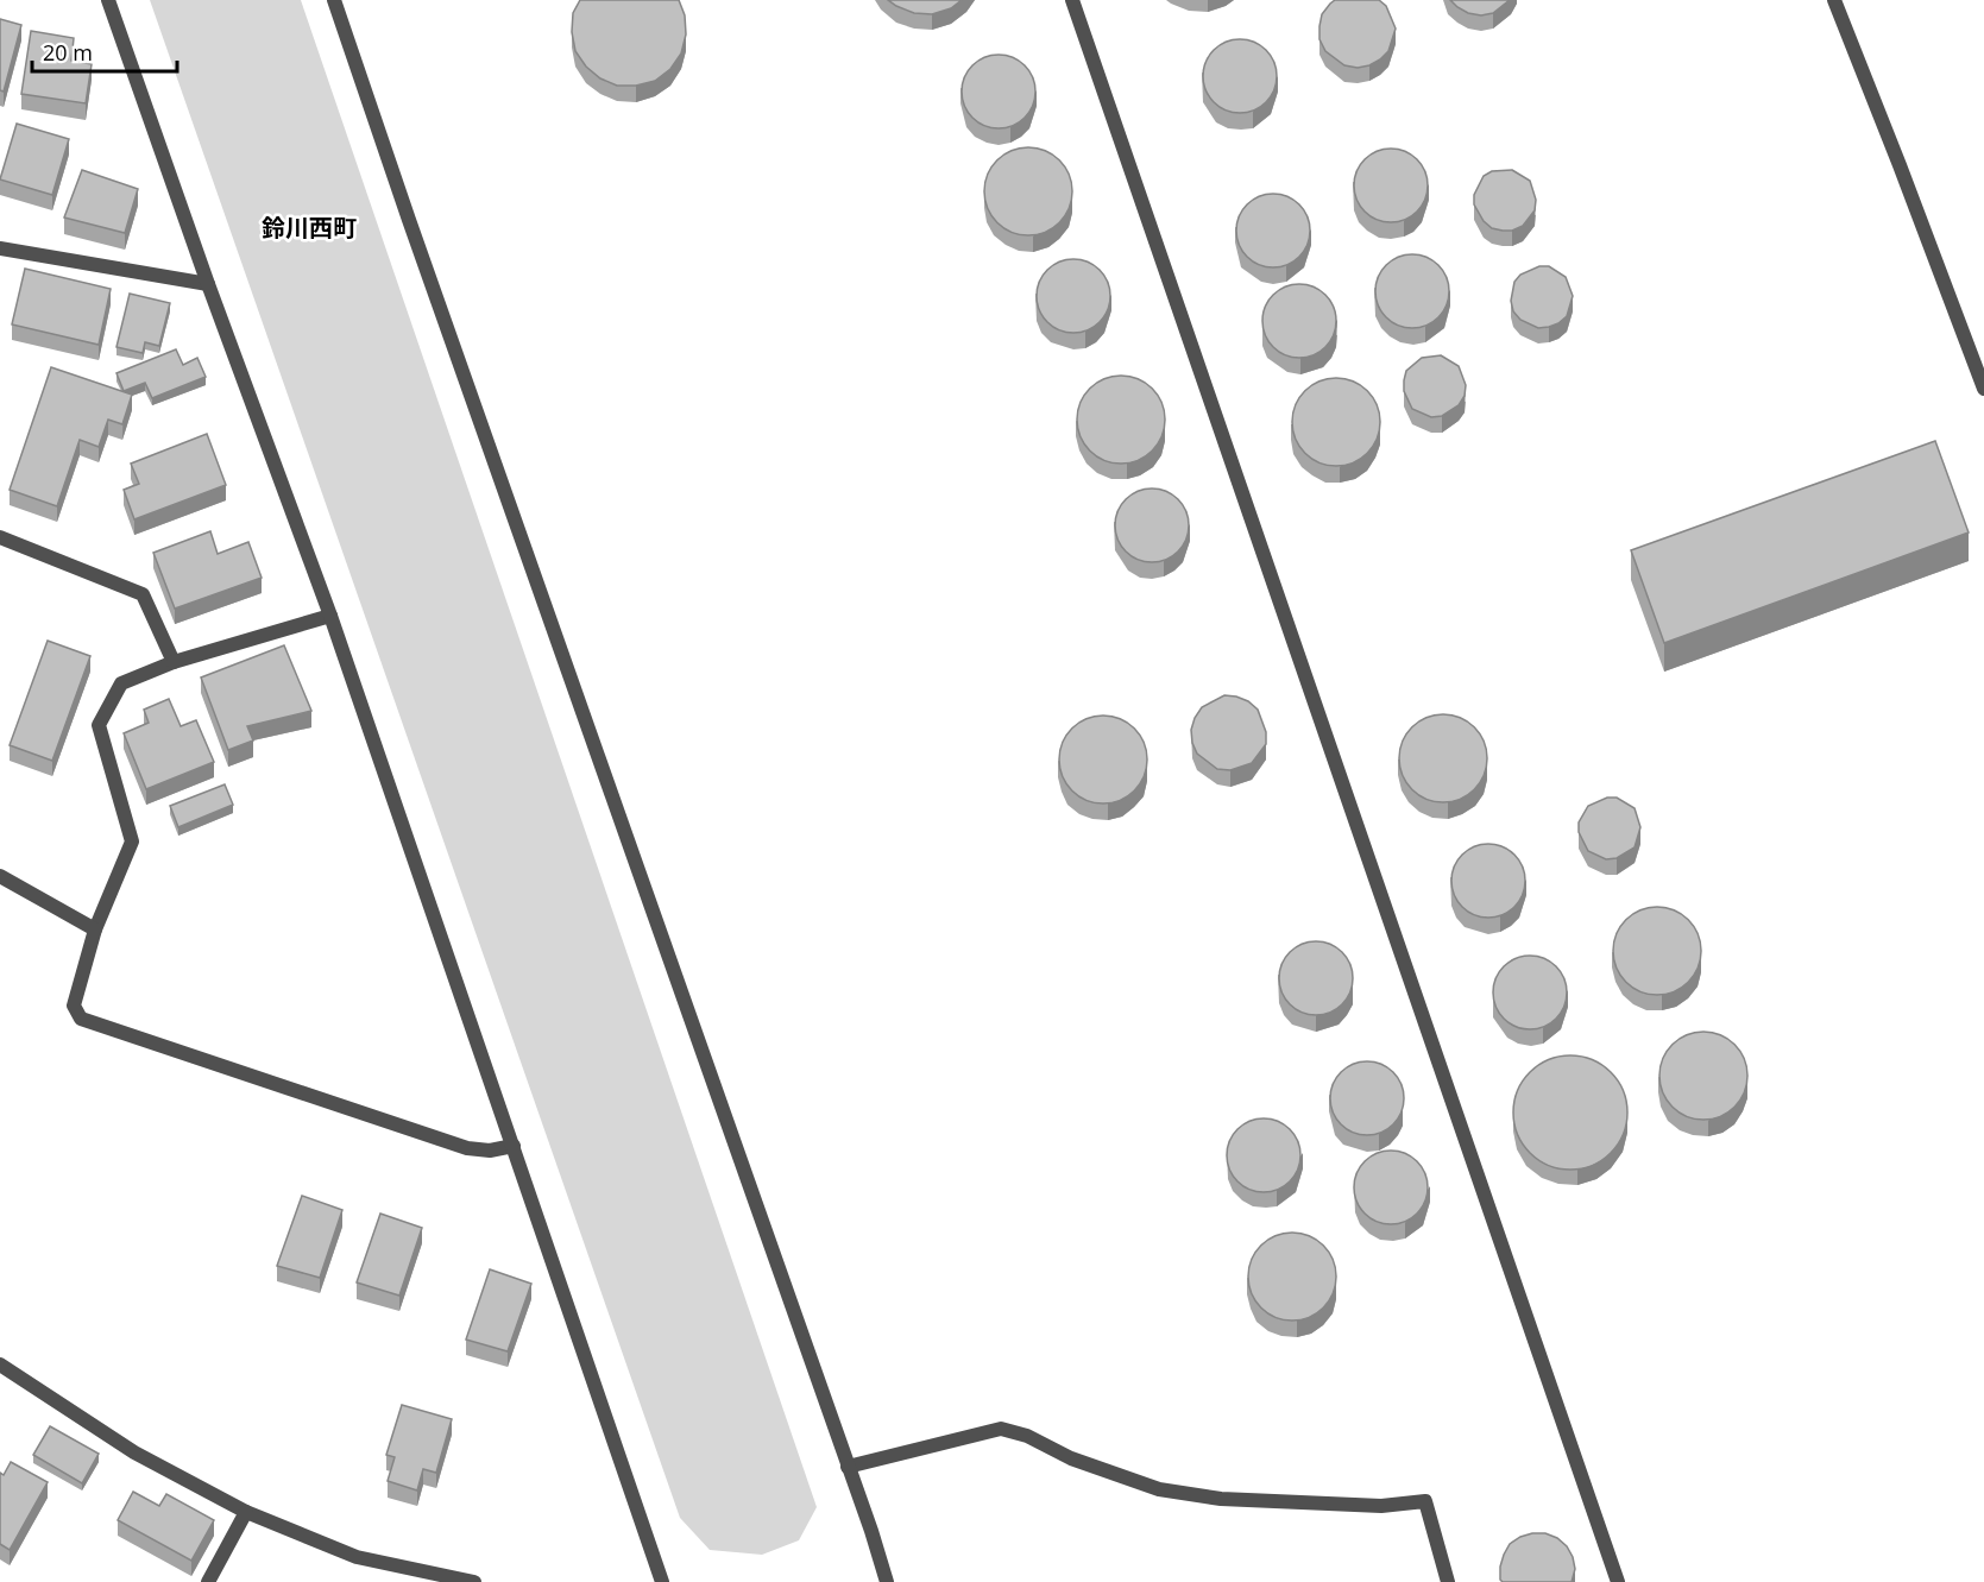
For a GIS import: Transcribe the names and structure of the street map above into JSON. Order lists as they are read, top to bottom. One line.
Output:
{"districts":["鈴川西町"],"scale_bar":"20 m"}
